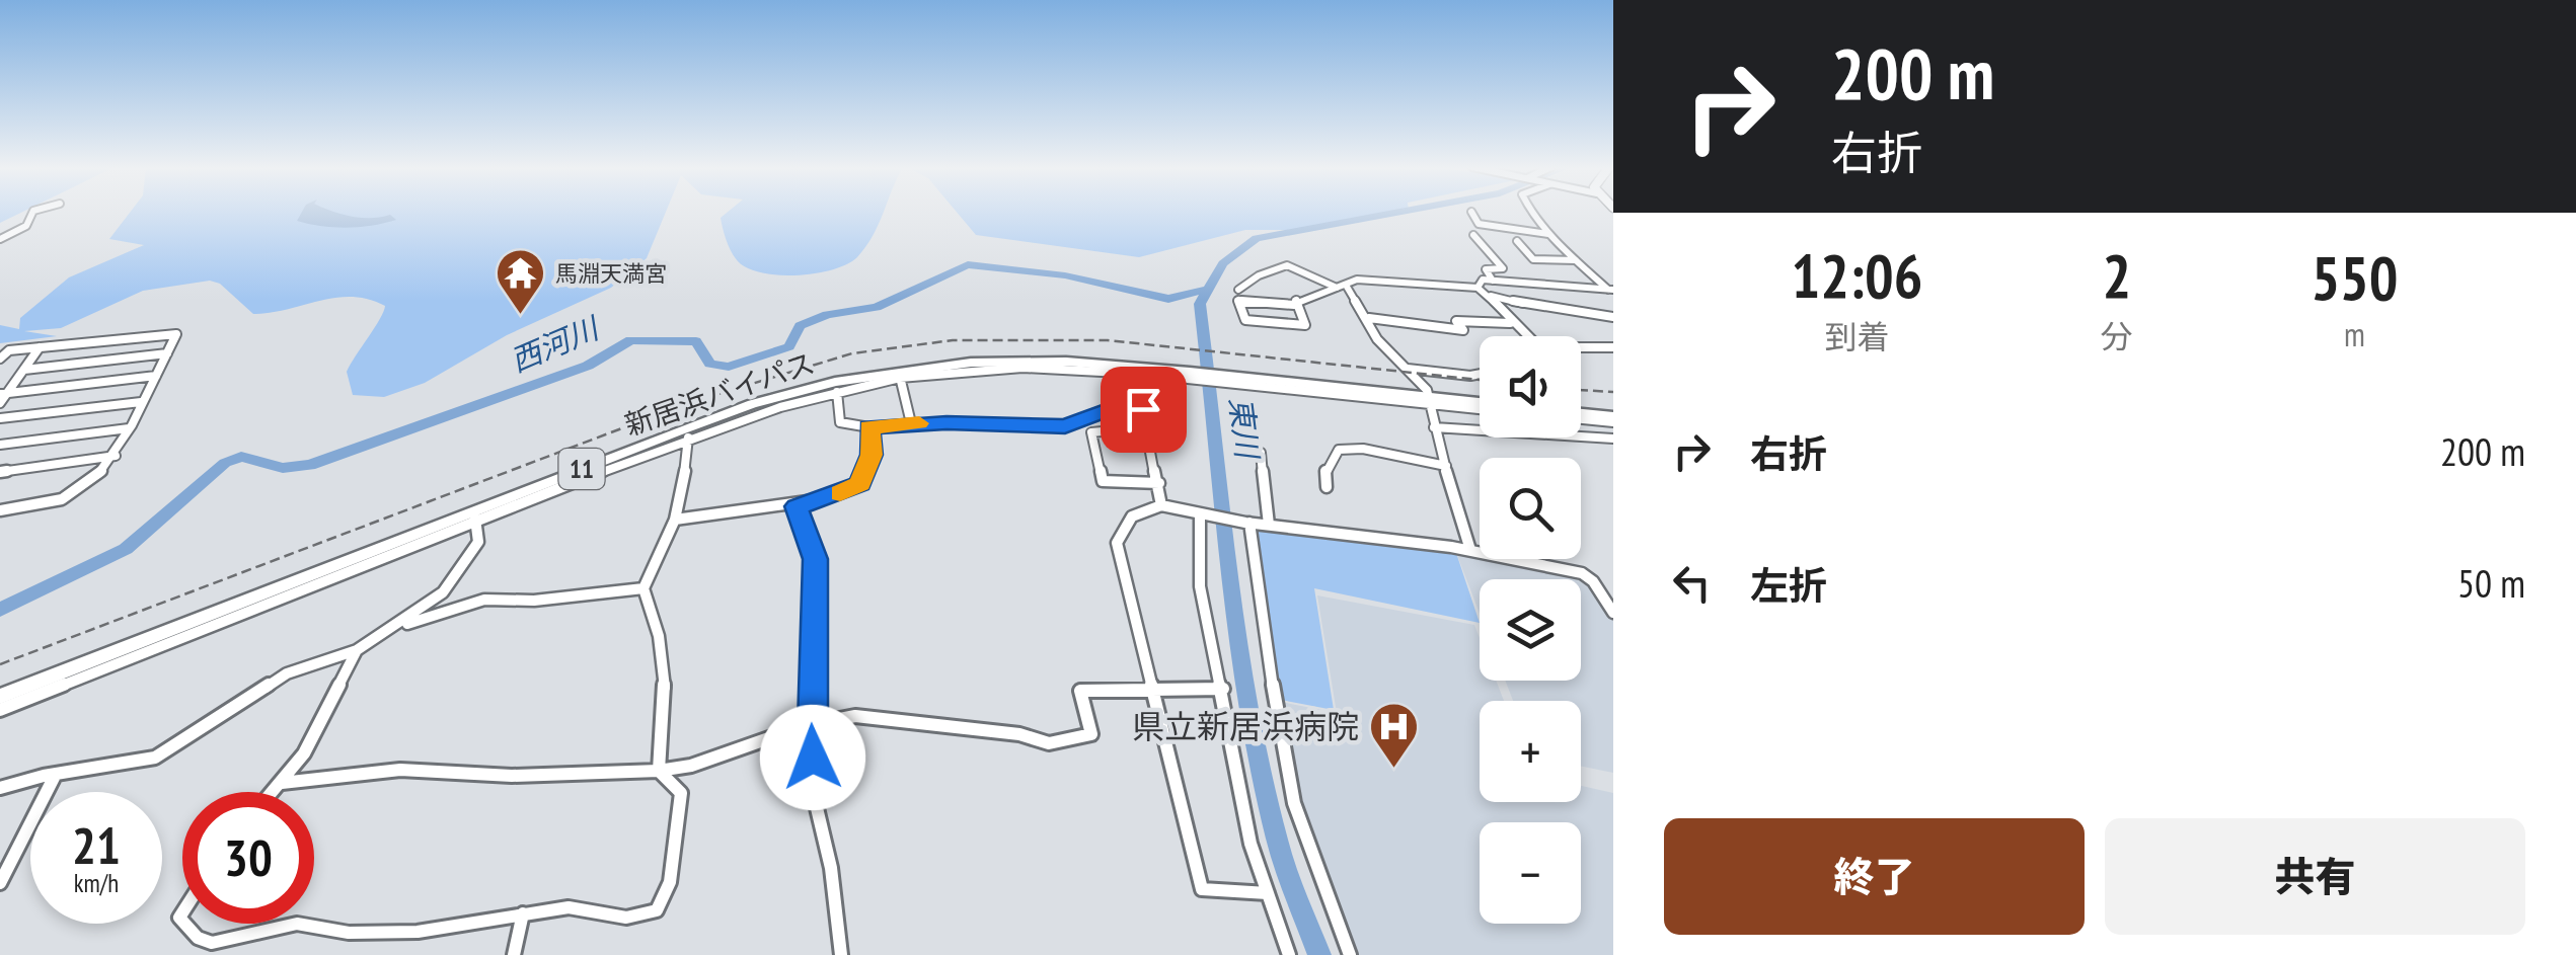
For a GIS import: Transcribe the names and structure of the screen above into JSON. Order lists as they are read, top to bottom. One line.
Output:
{"streets":{"highway":["新居浜バイパス","11"]},"water":["西河川","東川"],"places":{"temple":["馬淵天満宮"],"hospital":["県立新居浜病院"]},"page":{"turn":["200 m","右折"],"eta":["12:06","到着","2","分","550","m"],"map_buttons":["+","−"],"list":[{"name":"右折","value":"200 m"},{"name":"左折","value":"50 m"}],"speed":"21 km/h","limit":"30","buttons":["終了","共有"]}}
